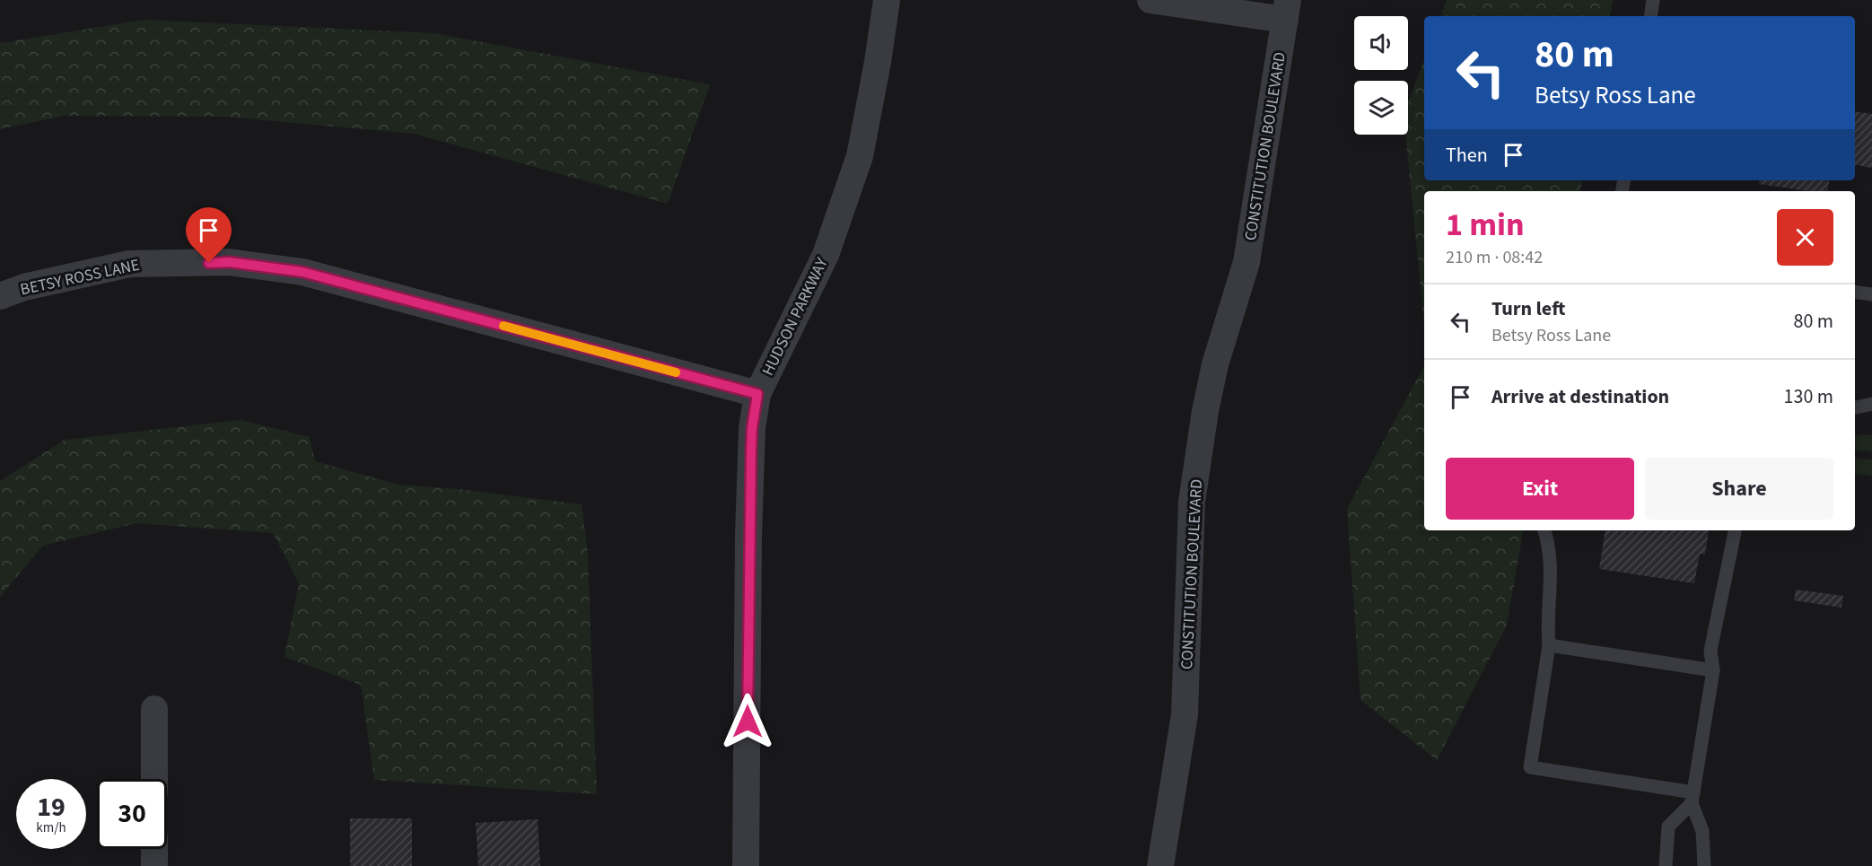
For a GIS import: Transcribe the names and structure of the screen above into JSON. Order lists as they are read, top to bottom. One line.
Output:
{"streets":{"street":["CONSTITUTION BOULEVARD","BETSY ROSS LANE","HUDSON PARKWAY"]},"crossings":[["BETSY ROSS LANE","HUDSON PARKWAY"]],"page":{"turn":["80 m","Betsy Ross Lane"],"then":"Then","heading":["1 min","210 m · 08:42"],"list":[{"name":"Turn left","note":"Betsy Ross Lane","value":"80 m"},{"name":"Arrive at destination","value":"130 m"}],"buttons":["Exit","Share"],"speed":"19 km/h","limit":"30"}}
